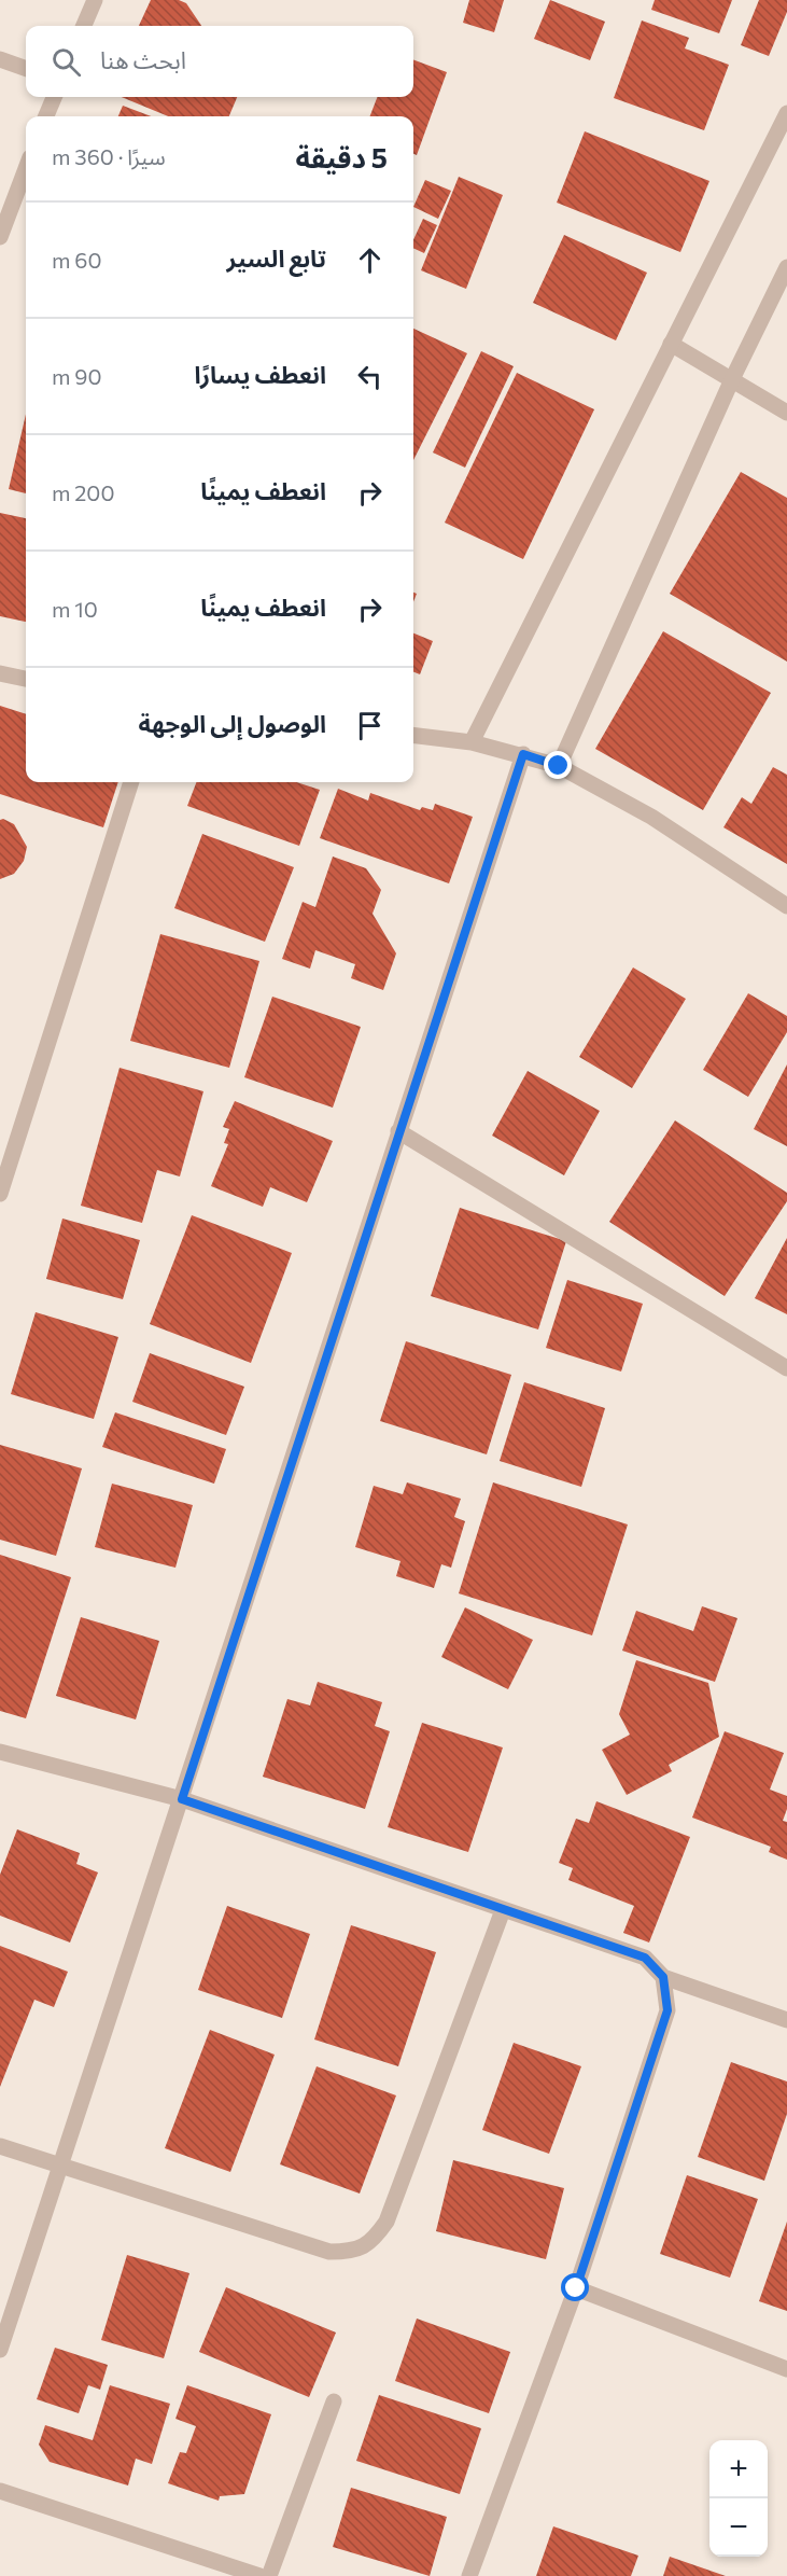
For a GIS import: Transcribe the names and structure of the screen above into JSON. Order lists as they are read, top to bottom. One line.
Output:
{"page":{"search":"ابحث هنا","heading":["5 دقيقة","سيرًا · 360 m"],"list":[["تابع السير","60 m"],["انعطف يسارًا","90 m"],["انعطف يمينًا","200 m"],["انعطف يمينًا","10 m"],"الوصول إلى الوجهة"],"map_buttons":["+","−"]}}
